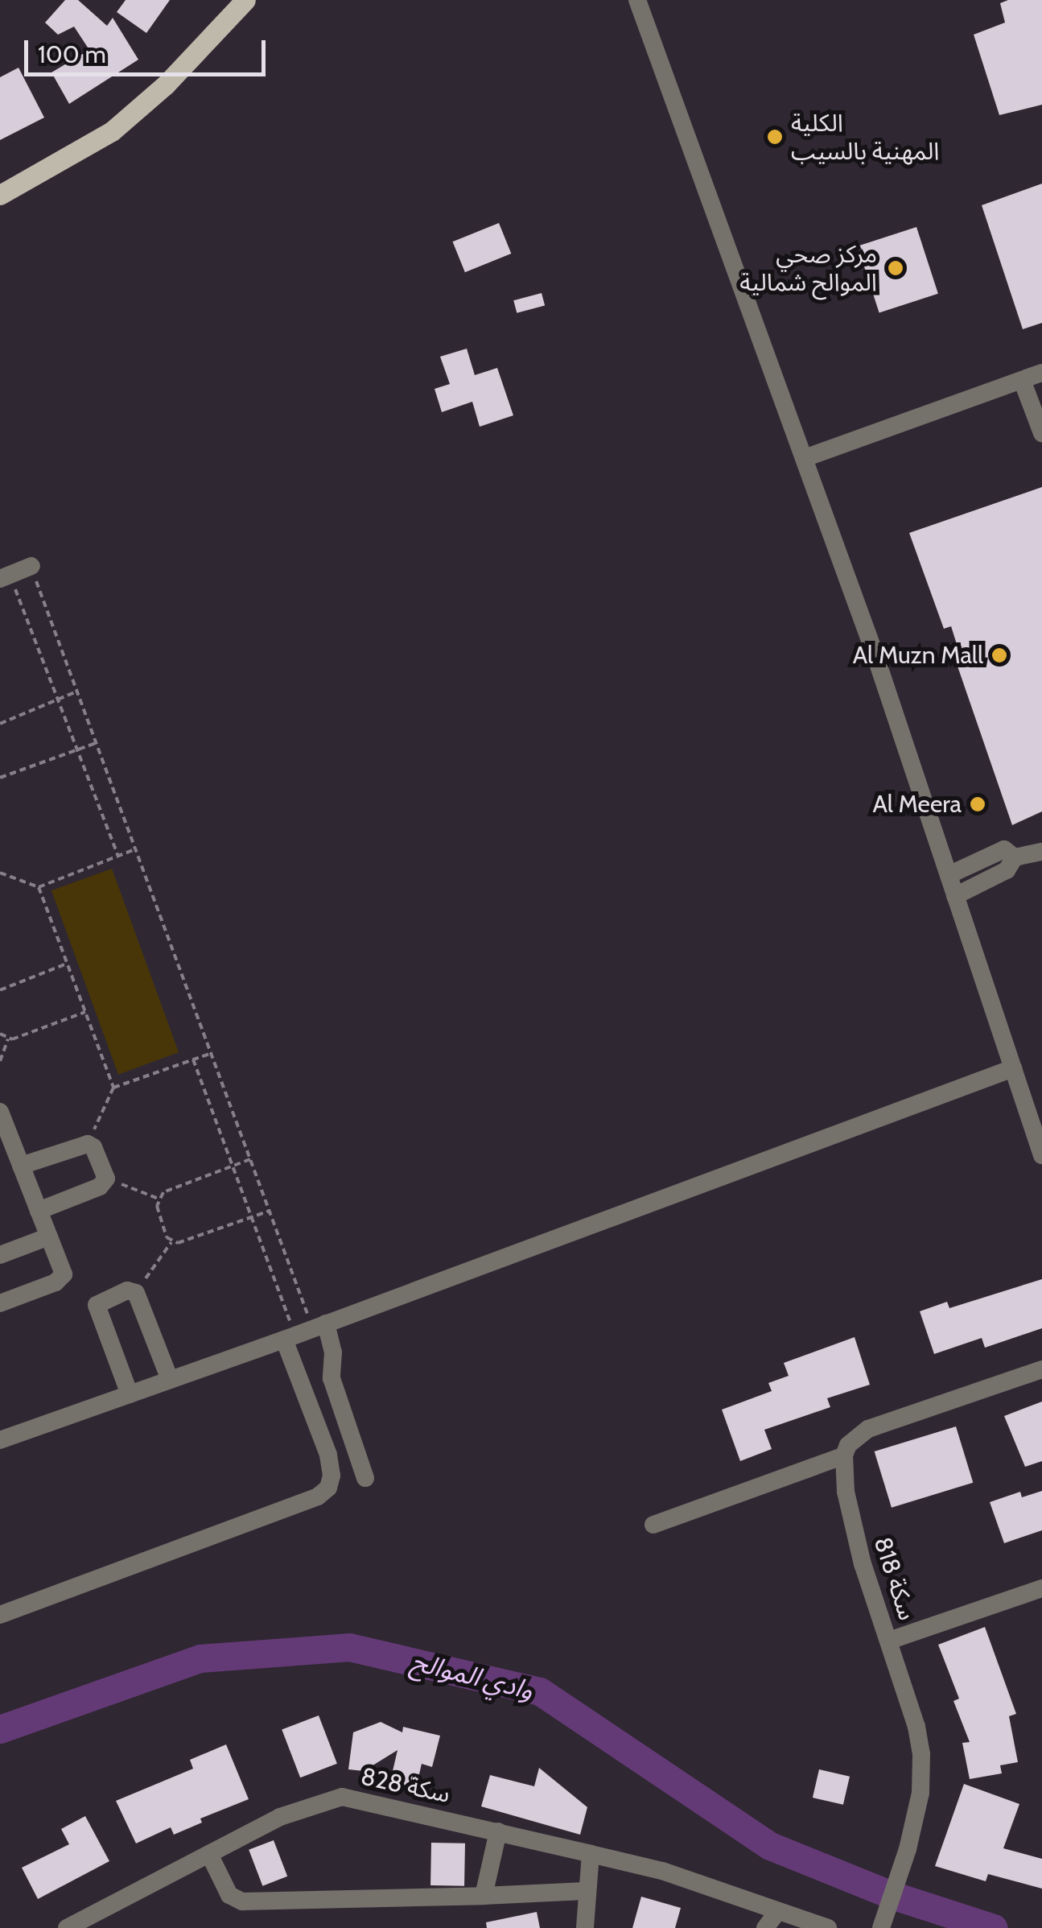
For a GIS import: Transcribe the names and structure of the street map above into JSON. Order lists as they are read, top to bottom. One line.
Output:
{"streets":{"street":["سكة 818","سكة 828"]},"water":["وادي الموالح"],"places":["الكلية المهنية بالسيب","مركز صحي الموالح شمالية","Al Muzn Mall","Al Meera"],"scale_bar":"100 m"}
